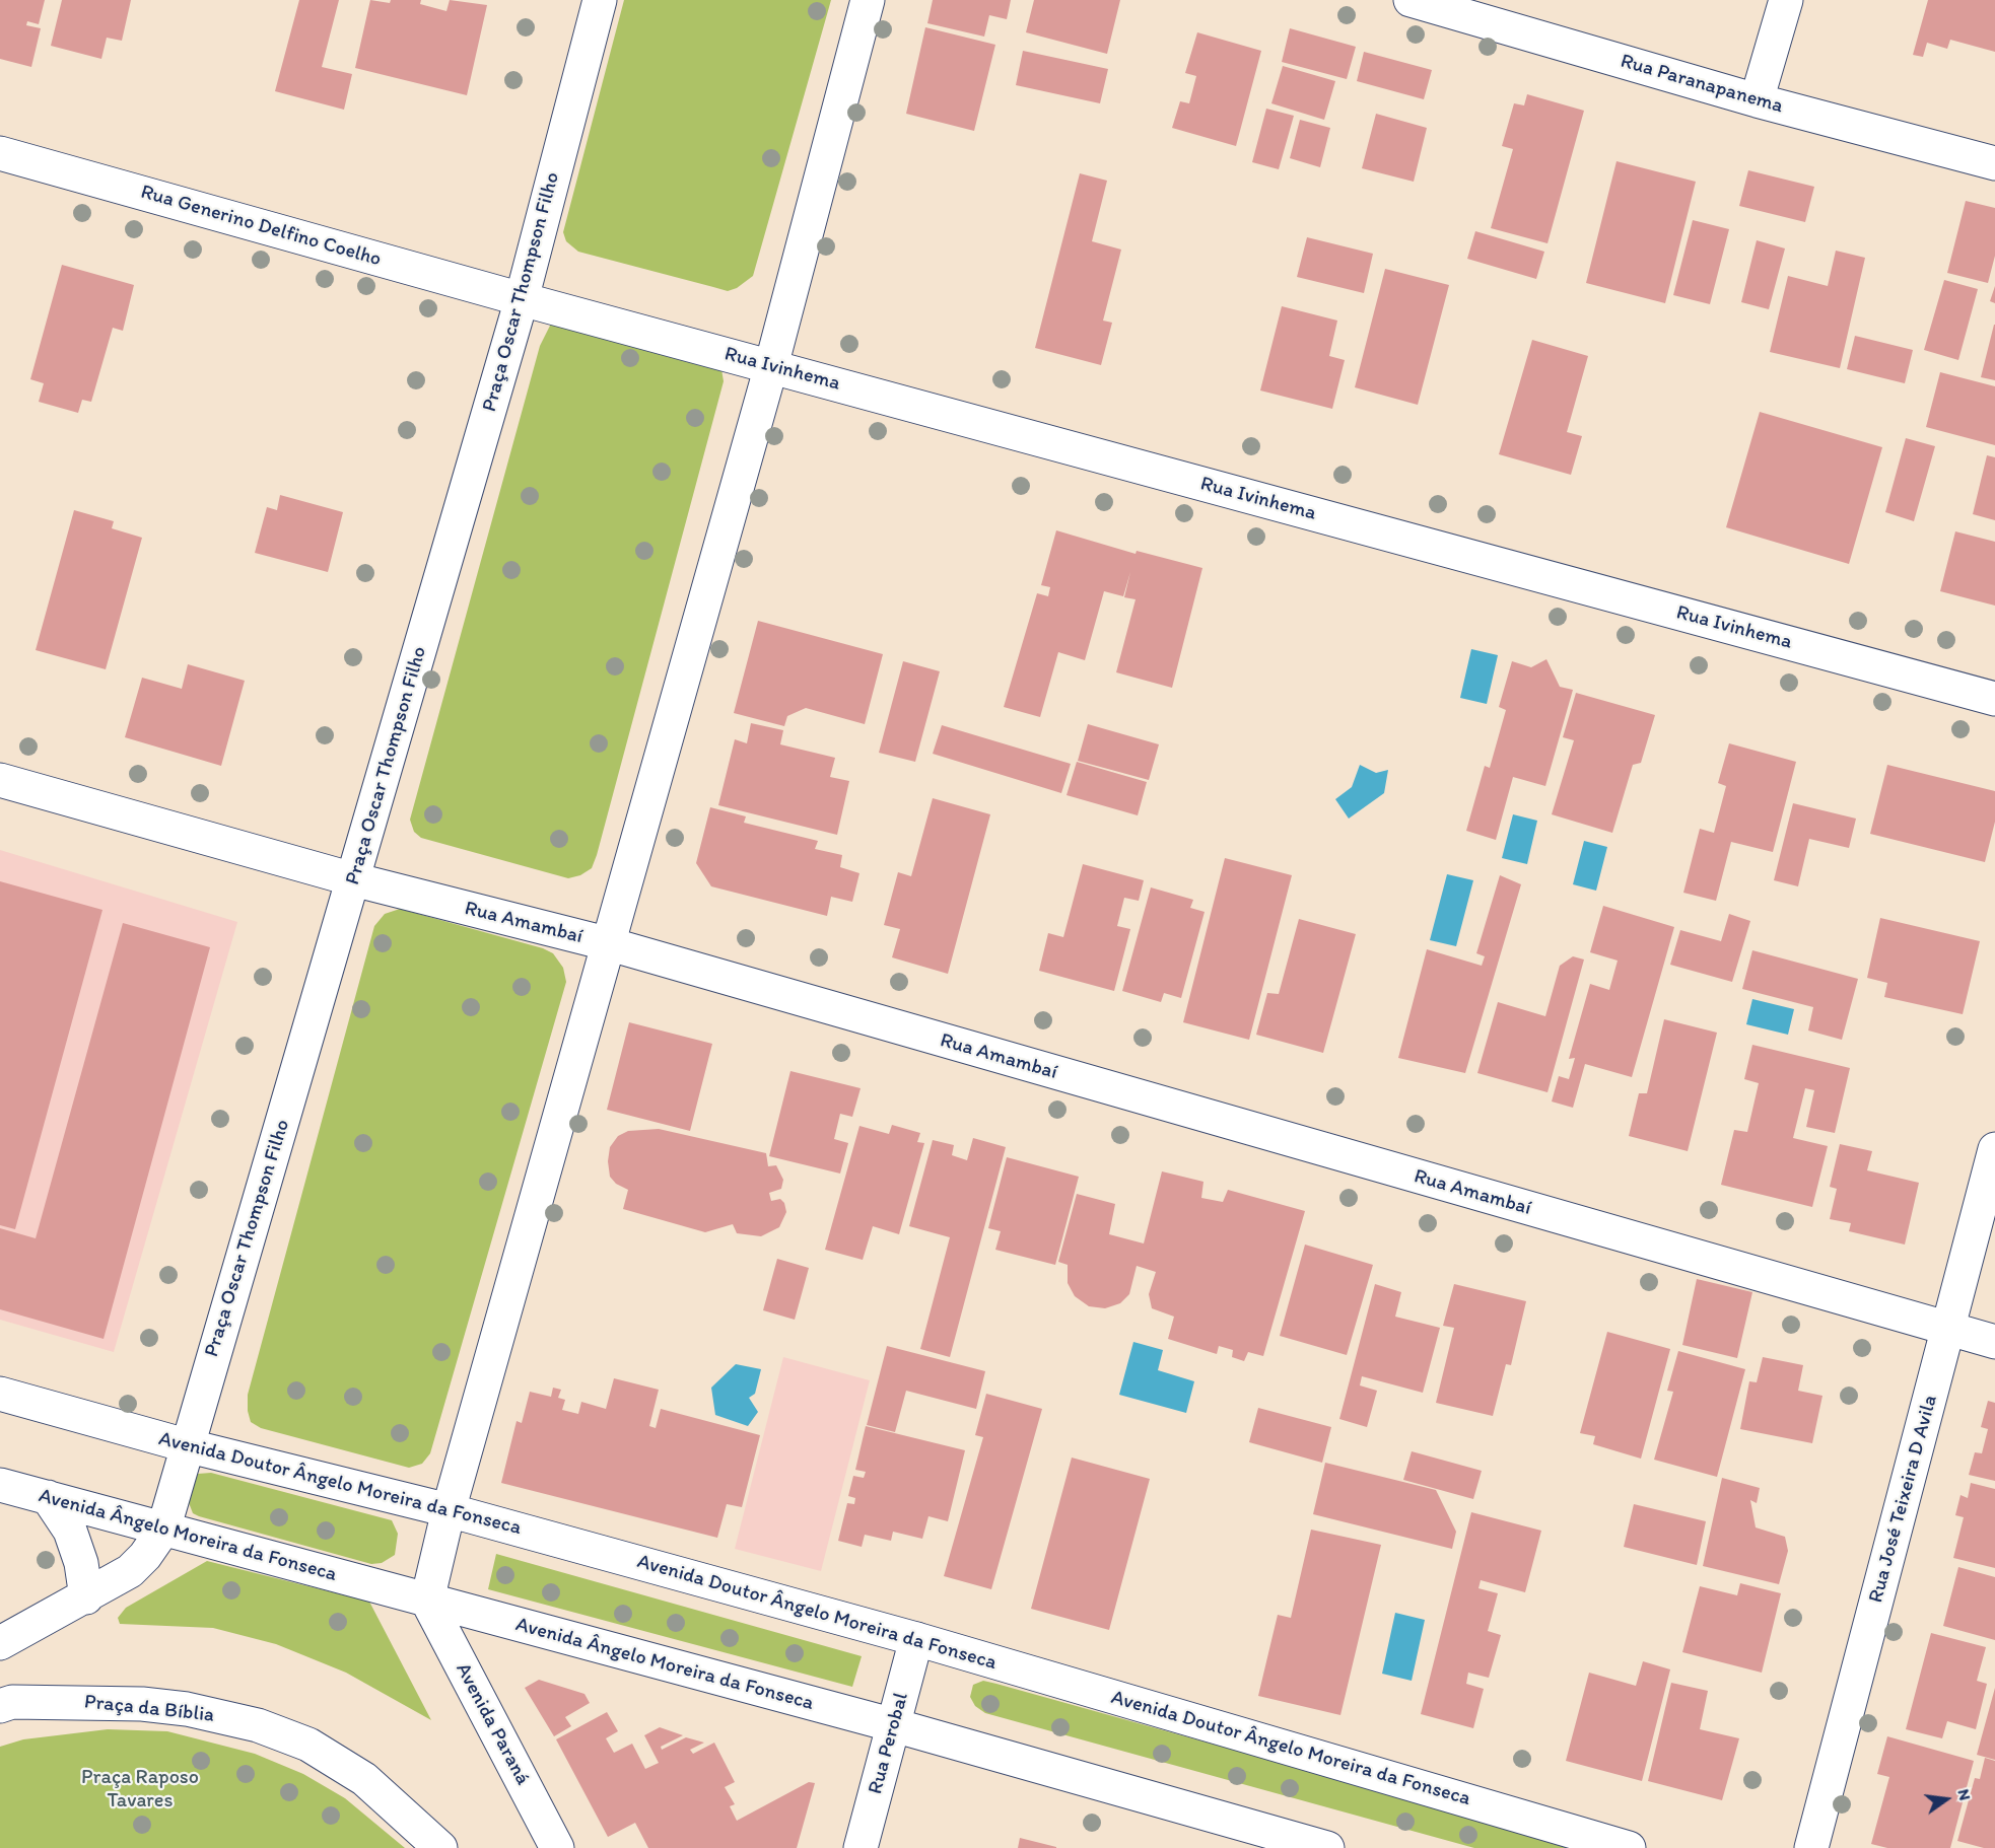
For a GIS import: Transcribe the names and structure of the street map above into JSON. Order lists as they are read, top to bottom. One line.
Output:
{"streets":{"street":["Rua Paranapanema","Rua Generino Delfino Coelho","Praça Oscar Thompson Filho","Rua Ivinhema","Rua Amambaí","Avenida Doutor Ângelo Moreira da Fonseca","Rua José Teixeira D Avila","Avenida Ângelo Moreira da Fonseca","Praça da Bíblia","Avenida Paraná","Rua Perobal"]},"crossings":[["Rua Generino Delfino Coelho","Praça Oscar Thompson Filho"],["Rua Generino Delfino Coelho","Rua Ivinhema"],["Praça Oscar Thompson Filho","Rua Ivinhema"],["Praça Oscar Thompson Filho","Rua Amambaí"],["Praça Oscar Thompson Filho","Avenida Doutor Ângelo Moreira da Fonseca"],["Praça Oscar Thompson Filho","Avenida Ângelo Moreira da Fonseca"],["Rua Amambaí","Rua José Teixeira D Avila"],["Avenida Doutor Ângelo Moreira da Fonseca","Rua Perobal"],["Avenida Ângelo Moreira da Fonseca","Avenida Paraná"],["Avenida Ângelo Moreira da Fonseca","Rua Perobal"]],"parks":["Praça Raposo Tavares"],"north":"right"}
